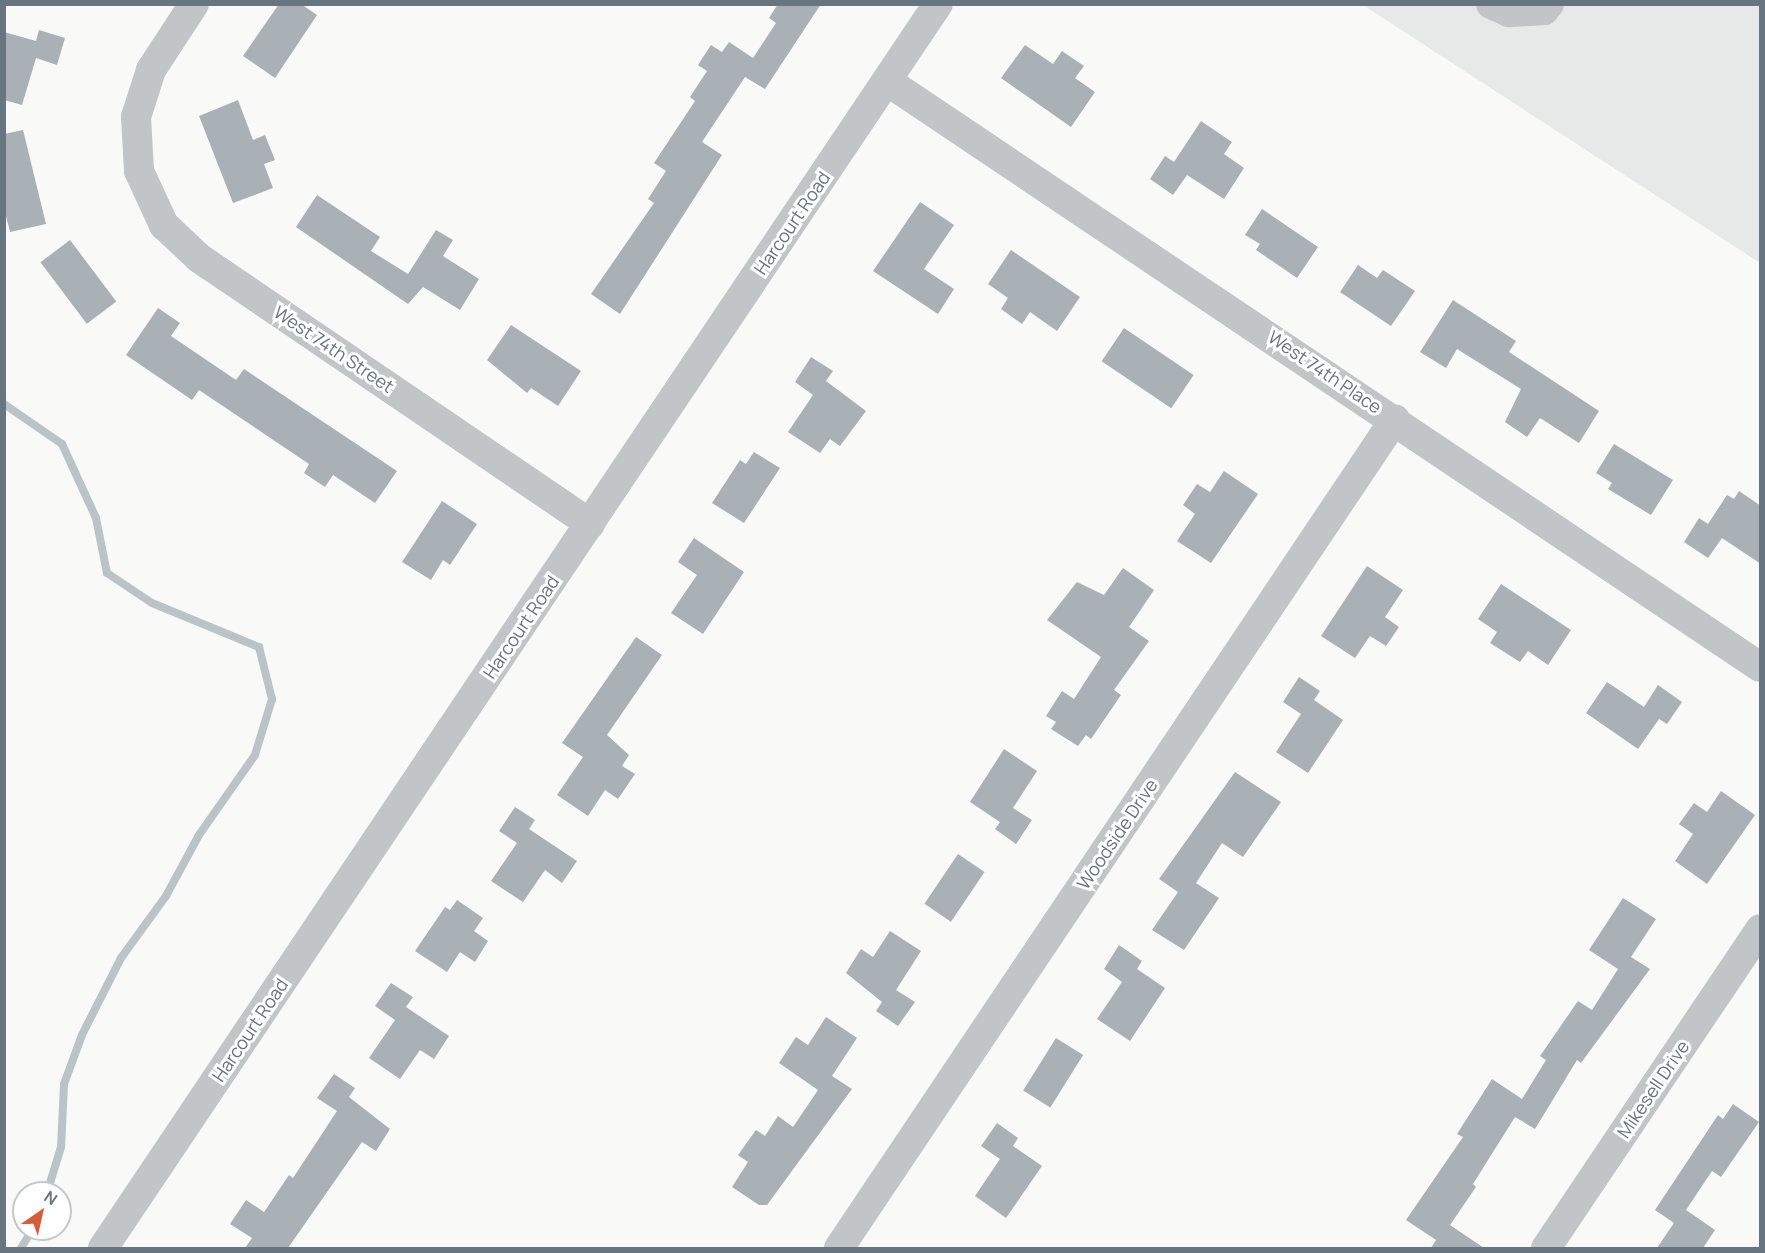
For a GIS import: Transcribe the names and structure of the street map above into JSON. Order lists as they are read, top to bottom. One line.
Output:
{"streets":{"street":["Harcourt Road","West 74th Street","West 74th Place","Woodside Drive","Mikesell Drive"]},"crossings":[["Harcourt Road","West 74th Street"],["Harcourt Road","West 74th Place"],["West 74th Place","Woodside Drive"]],"north":"top right"}
